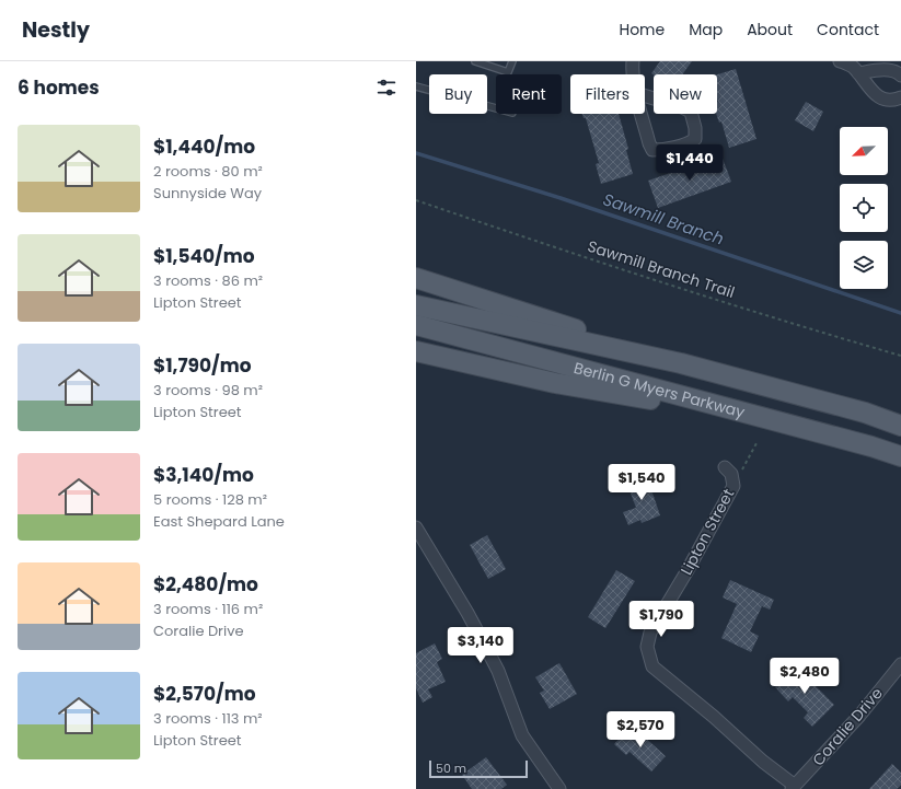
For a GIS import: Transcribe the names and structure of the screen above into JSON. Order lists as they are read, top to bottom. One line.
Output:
{"streets":{"main road":["Berlin G Myers Parkway"],"street":["Lipton Street","Coralie Drive"],"path":["Sawmill Branch Trail"]},"crossings":[["Lipton Street","Coralie Drive"]],"water":["Sawmill Branch"],"scale_bar":"50 m","north":"bottom left","page":{"header":"Nestly","nav":["Home","Map","About","Contact"],"heading":"6 homes","chip":["Buy","Rent","Filters","New"],"list":[{"name":"$1,440/mo","note":"2 rooms · 80 m² · Sunnyside Way"},{"name":"$1,540/mo","note":"3 rooms · 86 m² · Lipton Street"},{"name":"$1,790/mo","note":"3 rooms · 98 m² · Lipton Street"},{"name":"$3,140/mo","note":"5 rooms · 128 m² · East Shepard Lane"},{"name":"$2,480/mo","note":"3 rooms · 116 m² · Coralie Drive"},{"name":"$2,570/mo","note":"3 rooms · 113 m² · Lipton Street"}],"price":["$1,440","$1,540","$1,790","$3,140","$2,480","$2,570"],"scale":"50 m"}}
